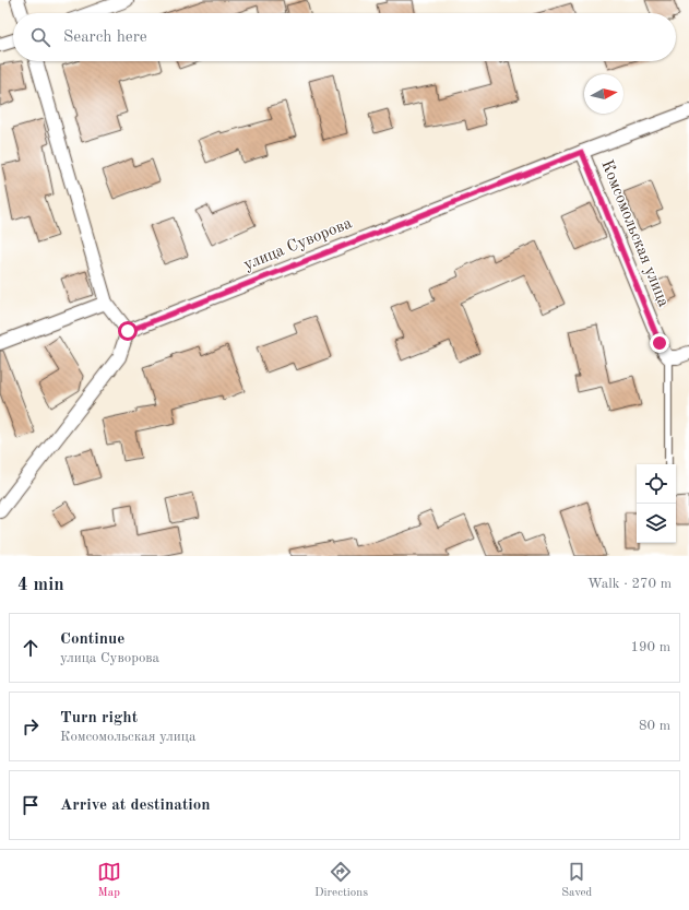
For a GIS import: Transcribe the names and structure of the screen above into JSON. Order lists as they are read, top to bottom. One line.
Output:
{"streets":{"street":["Комсомольская улица","улица Суворова"]},"crossings":[["Комсомольская улица","улица Суворова"]],"north":"right","page":{"search":"Search here","heading":["4 min","Walk · 270 m"],"list":[["Continue","улица Суворова","190 m"],["Turn right","Комсомольская улица","80 m"],"Arrive at destination"],"nav":["Map","Directions","Saved"]}}
